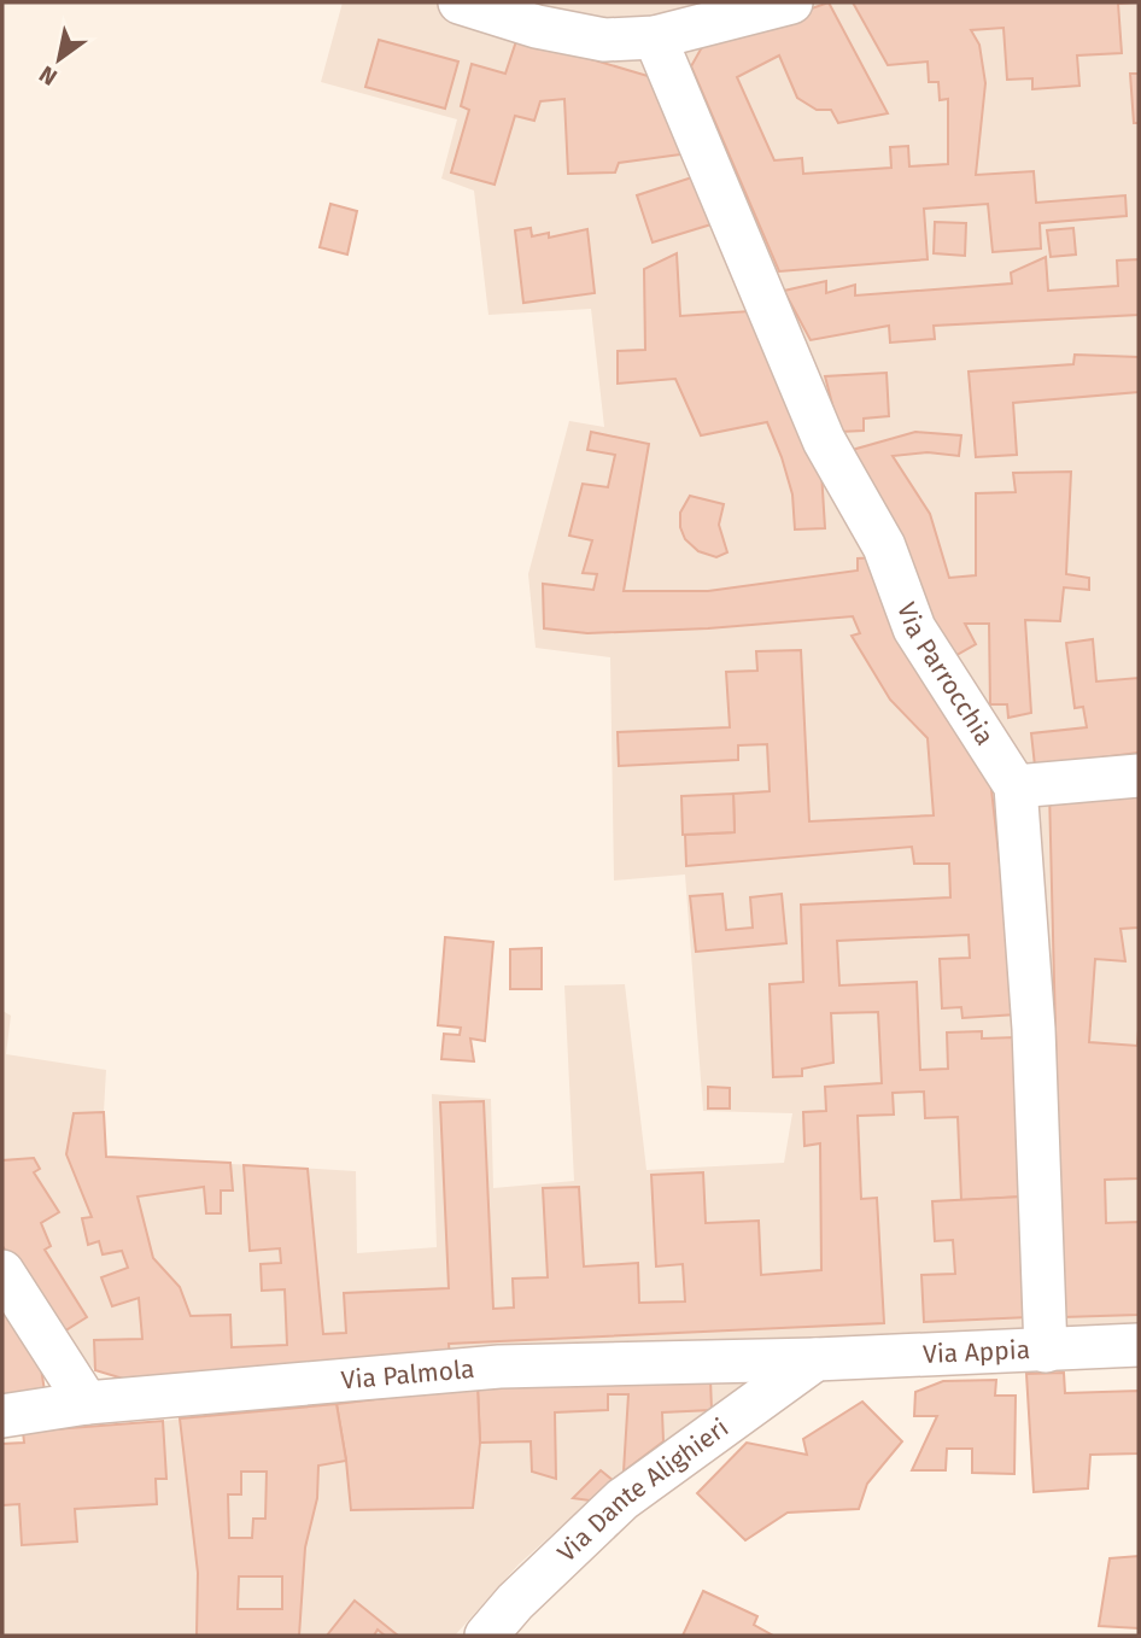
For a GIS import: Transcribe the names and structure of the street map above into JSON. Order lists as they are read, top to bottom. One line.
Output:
{"streets":{"street":["Via Parrocchia","Via Appia","Via Palmola","Via Dante Alighieri"]},"crossings":[["Via Parrocchia","Via Appia"],["Via Appia","Via Palmola"],["Via Appia","Via Dante Alighieri"],["Via Palmola","Via Dante Alighieri"]],"north":"bottom left"}
